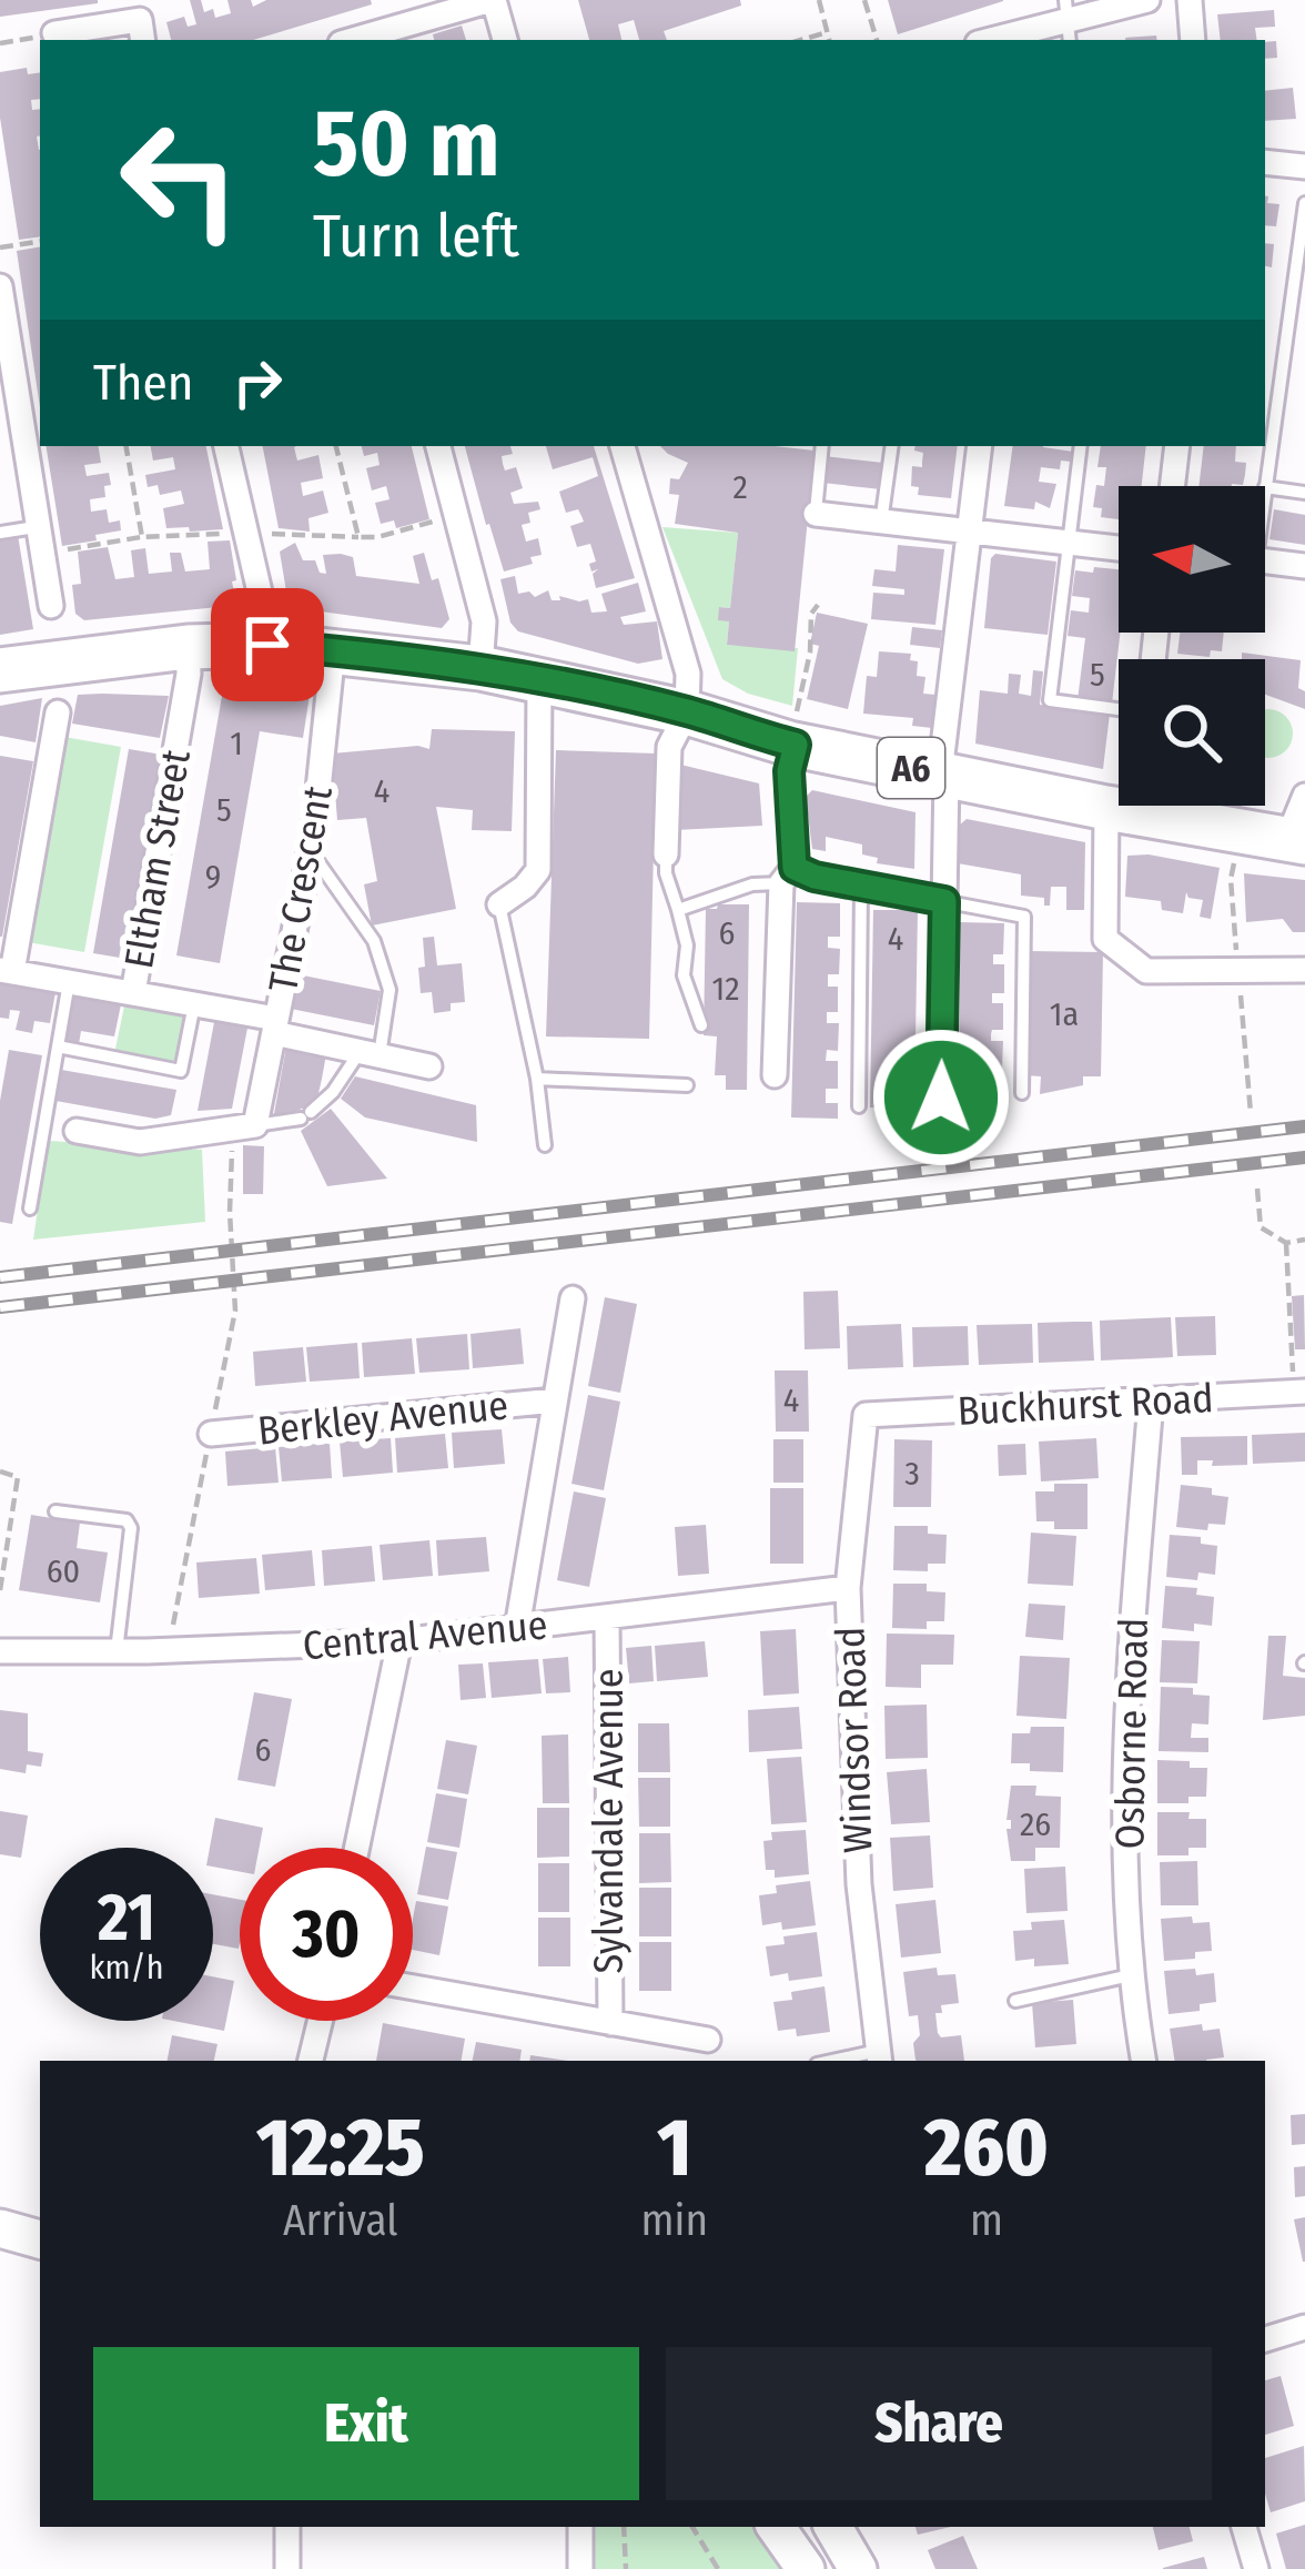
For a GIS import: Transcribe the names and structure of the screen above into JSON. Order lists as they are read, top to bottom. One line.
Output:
{"streets":{"highway":["A6"],"street":["Eltham Street","The Crescent","Buckhurst Road","Berkley Avenue","Central Avenue","Osborne Road","Windsor Road","Sylvandale Avenue"]},"crossings":[["A6","Eltham Street"],["A6","The Crescent"],["Buckhurst Road","Osborne Road"],["Buckhurst Road","Windsor Road"],["Central Avenue","Windsor Road"],["Central Avenue","Sylvandale Avenue"]],"house_numbers":["2","5","1","4","5","9","6","4","12","1a","4","3","60","6","26"],"north":"left","page":{"turn":["50 m","Turn left"],"then":"Then","speed":"21 km/h","limit":"30","eta":["12:25","Arrival","1","min","260","m"],"buttons":["Exit","Share"]}}
